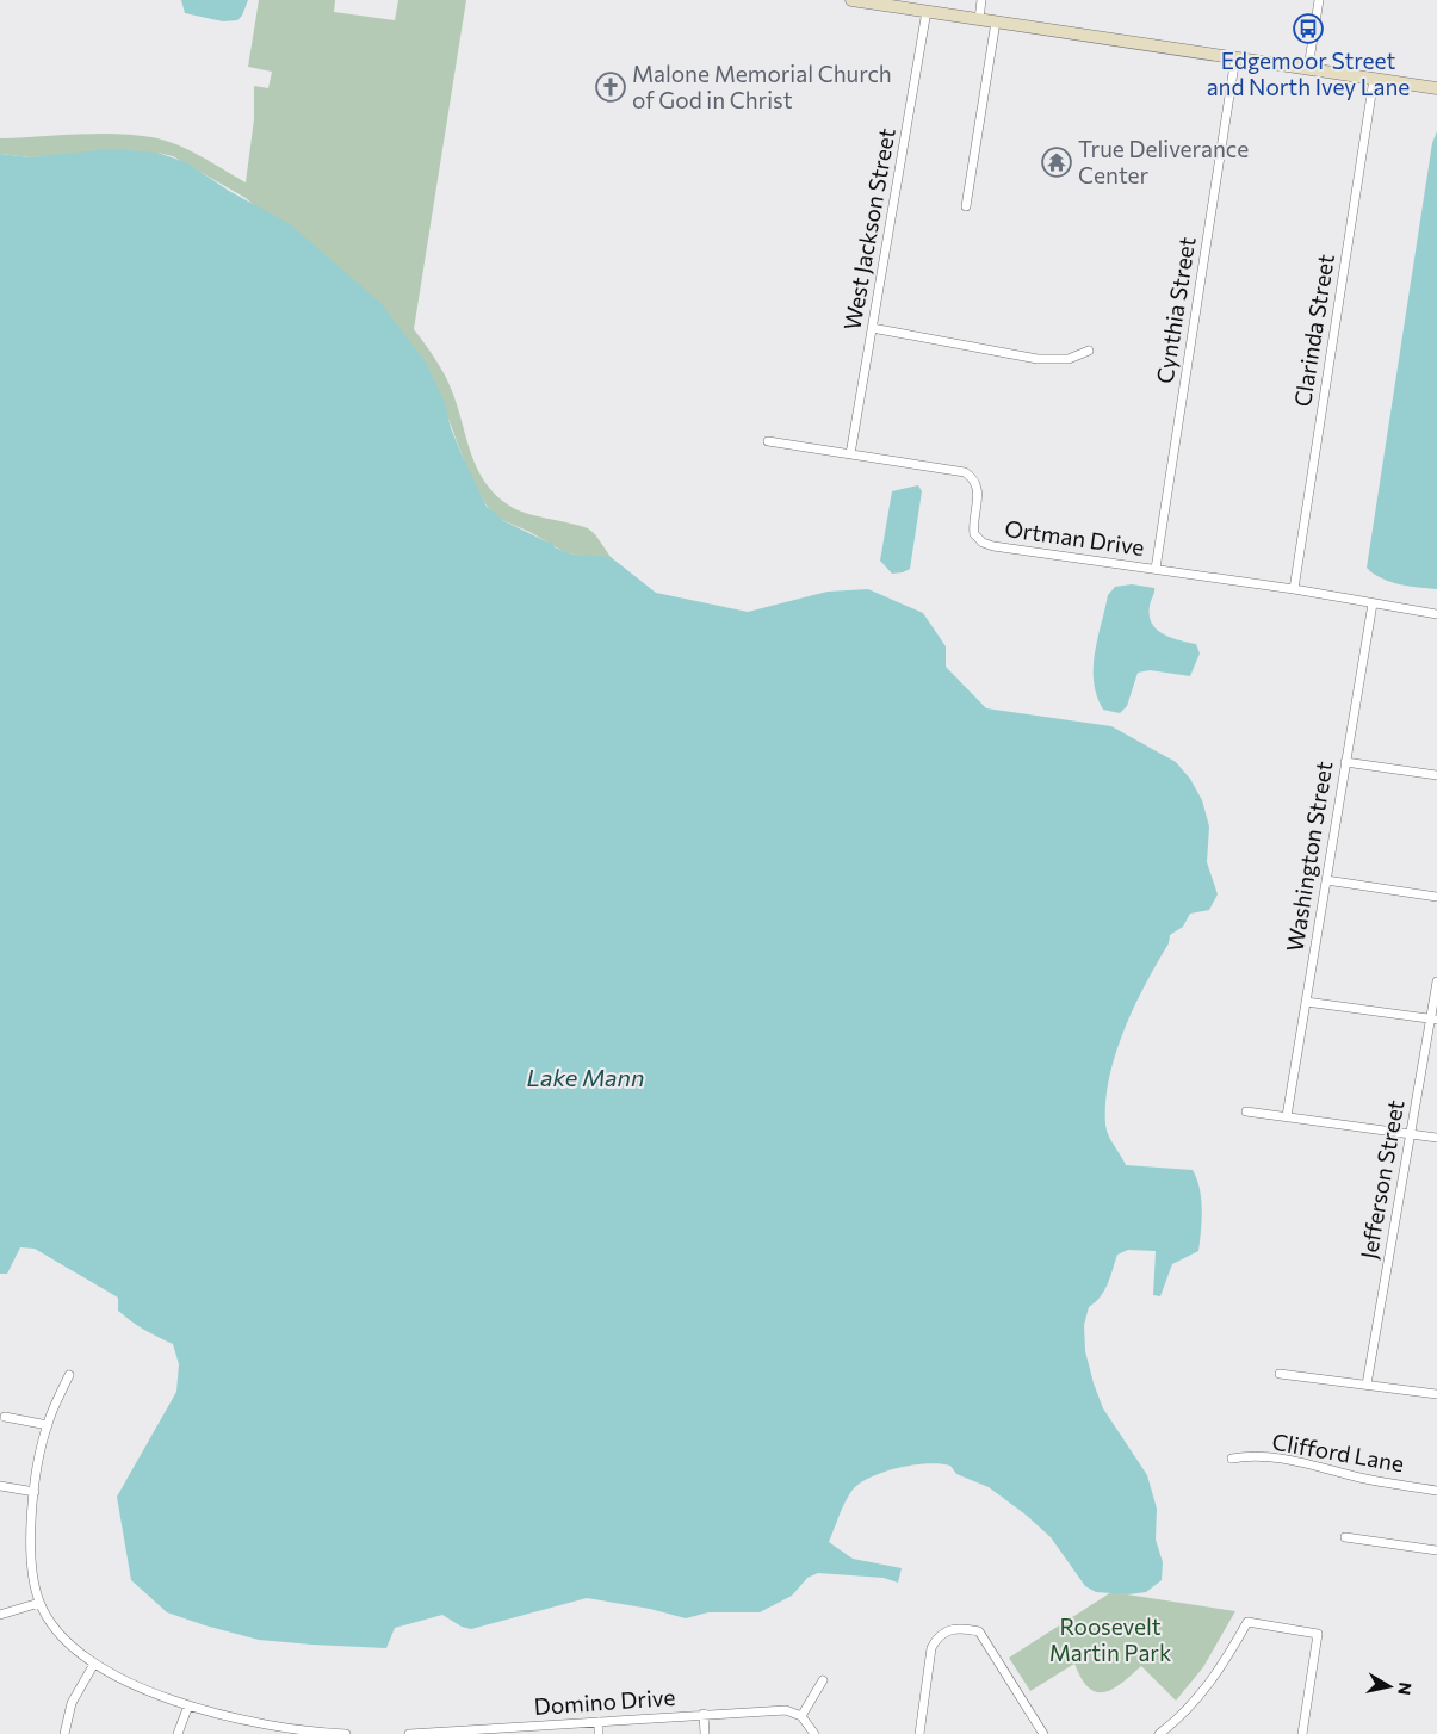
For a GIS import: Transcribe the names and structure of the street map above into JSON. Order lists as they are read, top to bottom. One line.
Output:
{"streets":{"street":["West Jackson Street","Cynthia Street","Clarinda Street","Ortman Drive","Washington Street","Jefferson Street","Clifford Lane","Domino Drive"]},"crossings":[["West Jackson Street","Ortman Drive"],["Cynthia Street","Ortman Drive"],["Clarinda Street","Ortman Drive"],["Ortman Drive","Washington Street"]],"water":["Lake Mann"],"parks":["Roosevelt Martin Park"],"places":{"bus stop":["Edgemoor Street and North Ivey Lane"],"church":["Malone Memorial Church of God in Christ"],"temple":["True Deliverance Center"]},"north":"right"}
